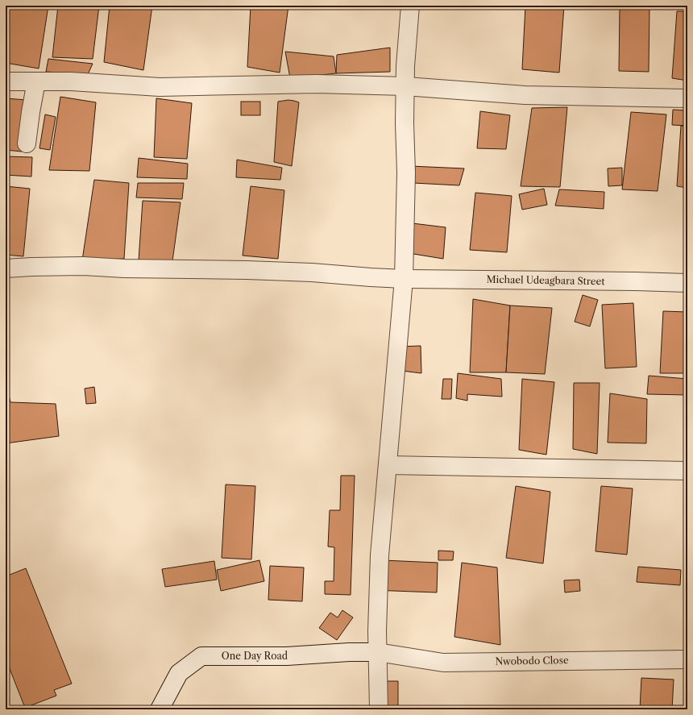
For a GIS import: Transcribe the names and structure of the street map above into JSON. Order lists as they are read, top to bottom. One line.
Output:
{"streets":{"street":["Michael Udeagbara Street","One Day Road","Nwobodo Close"]},"crossings":[["One Day Road","Nwobodo Close"]]}
